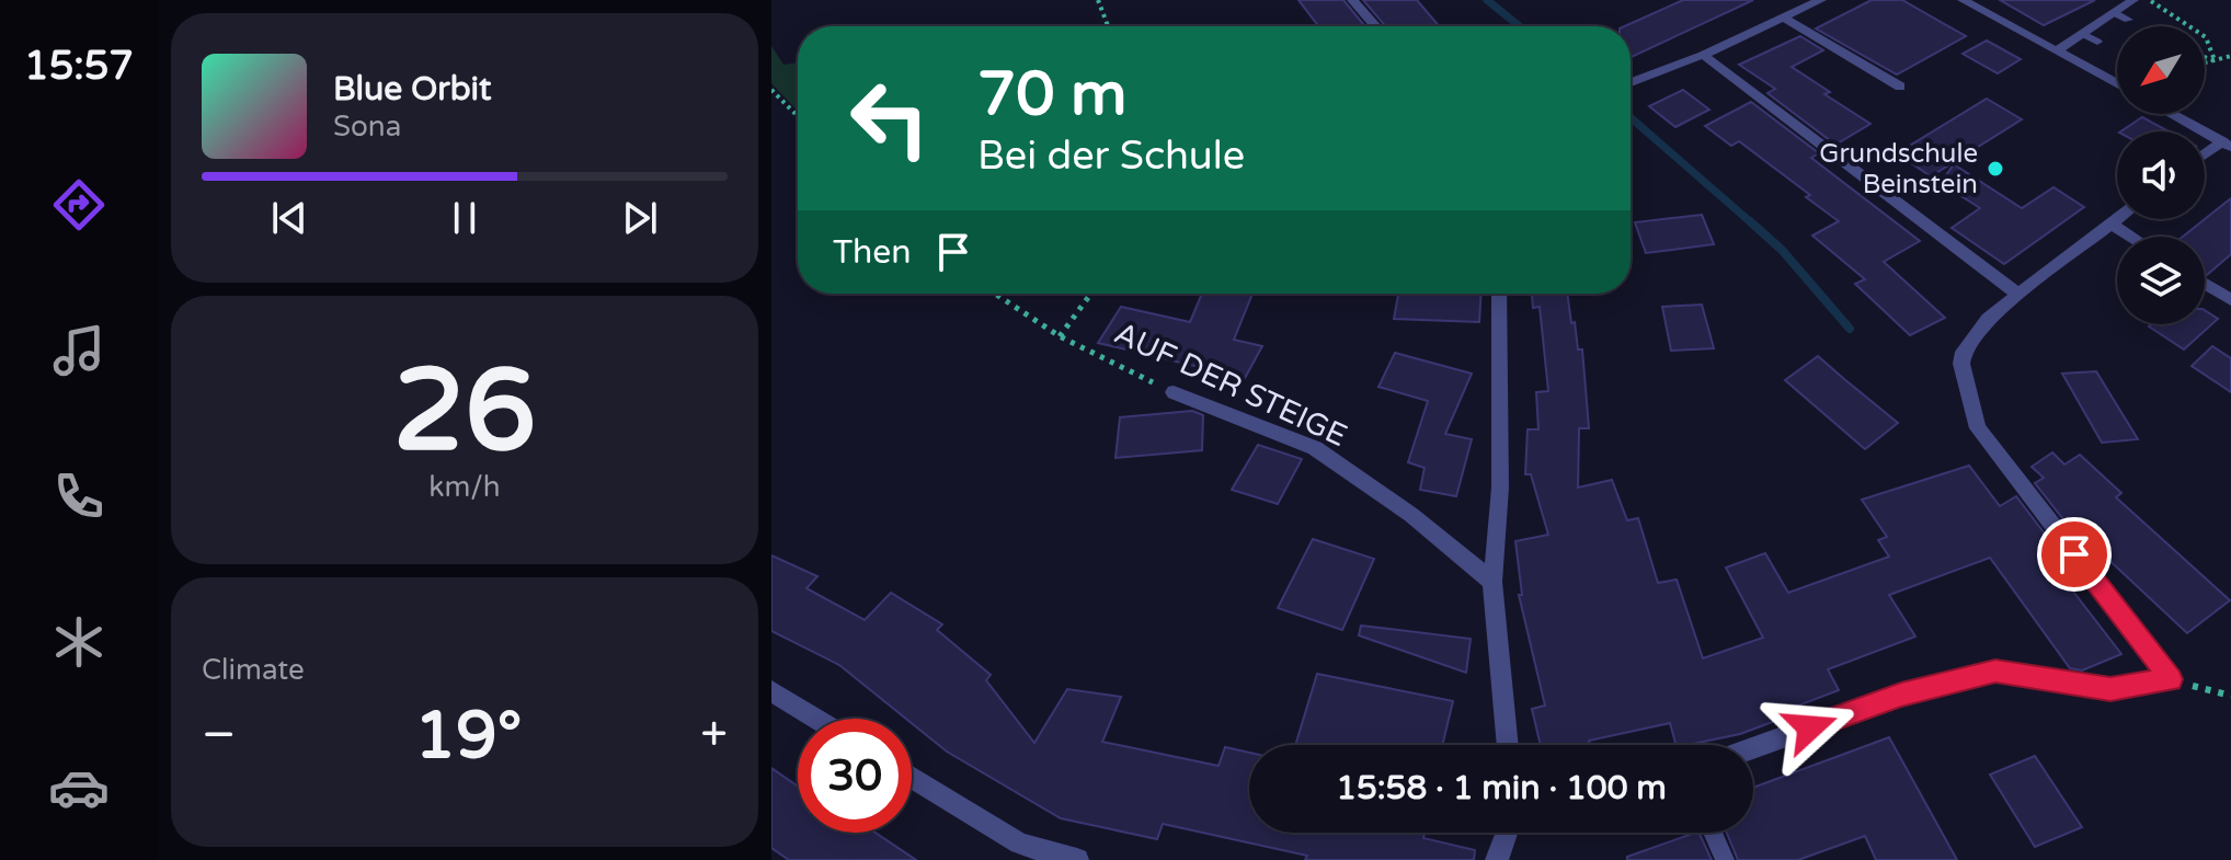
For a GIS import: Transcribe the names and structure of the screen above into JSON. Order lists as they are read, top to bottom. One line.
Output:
{"streets":{"street":["AUF DER STEIGE"]},"places":["Grundschule Beinstein"],"north":"bottom left","page":{"tabs":"15:57","turn":["70 m","Bei der Schule"],"song":["Blue Orbit","Sona"],"then":"Then","tile":[["26","km/h"],"Climate"],"heat":["−","19°","+"],"limit":"30","trip":"15:58 · 1 min · 100 m"}}
